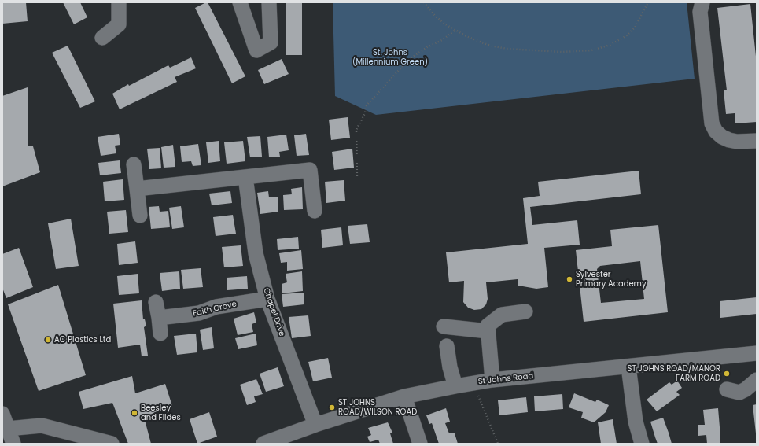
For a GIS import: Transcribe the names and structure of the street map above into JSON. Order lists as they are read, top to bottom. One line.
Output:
{"streets":{"street":["Faith Grove","Chapel Drive","St Johns Road"]},"crossings":[["Faith Grove","Chapel Drive"],["Chapel Drive","St Johns Road"]],"parks":["St. Johns (Millennium Green)"],"places":["Sylvester Primary Academy","AC Plastics Ltd","ST JOHNS ROAD/MANOR FARM ROAD","ST JOHNS ROAD/WILSON ROAD","Beesley and Fildes"]}
